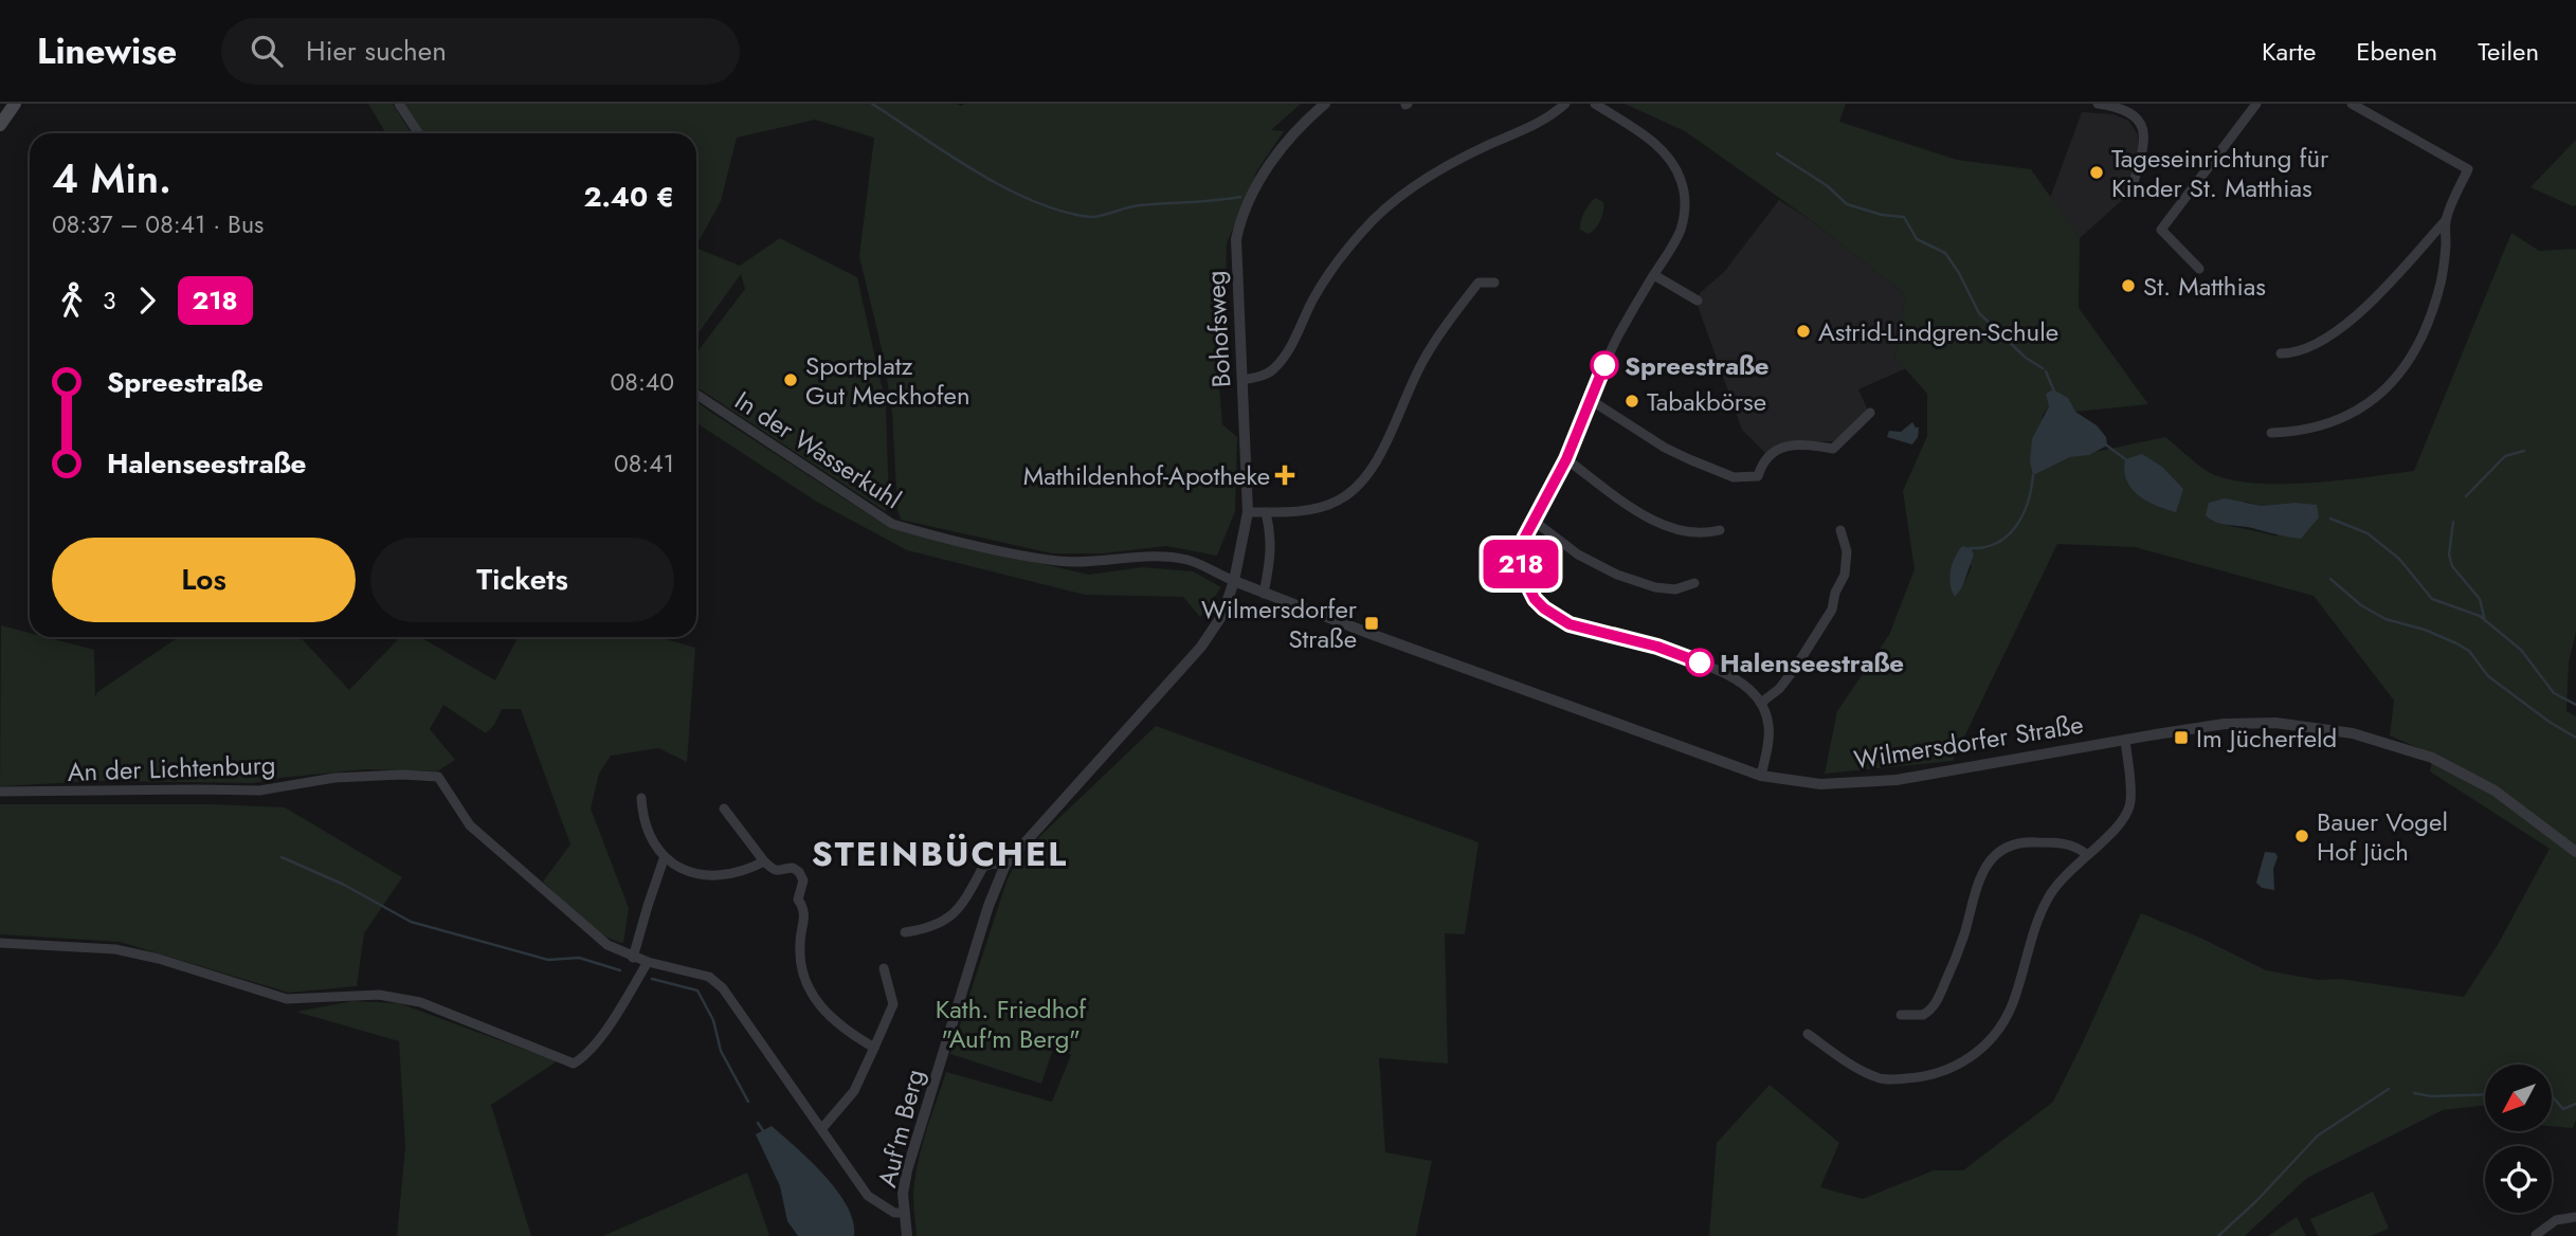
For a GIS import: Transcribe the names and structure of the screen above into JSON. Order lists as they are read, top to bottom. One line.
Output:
{"streets":{"street":["Bohofsweg","In der Wasserkuhl","Wilmersdorfer Straße","An der Lichtenburg","Auf'm Berg"]},"crossings":[["Bohofsweg","In der Wasserkuhl"],["Bohofsweg","Wilmersdorfer Straße"],["Bohofsweg","Auf'm Berg"],["In der Wasserkuhl","Wilmersdorfer Straße"],["In der Wasserkuhl","Auf'm Berg"],["Wilmersdorfer Straße","Auf'm Berg"],["An der Lichtenburg","Auf'm Berg"]],"districts":["STEINBÜCHEL"],"parks":["Kath. Friedhof \"Auf'm Berg\""],"places":{"other":["Tageseinrichtung für Kinder St. Matthias","St. Matthias","Astrid-Lindgren-Schule","Spreestraße","Sportplatz Gut Meckhofen","Tabakbörse","Halenseestraße","Bauer Vogel Hof Jüch"],"health":["Mathildenhof-Apotheke"],"transit":["Wilmersdorfer Straße","Im Jücherfeld"]},"lines":["bus line 218"],"north":"bottom left","page":{"header":"Linewise","search":"Hier suchen","nav":["Karte","Ebenen","Teilen"],"on_map":"218","heading":["4 Min.","08:37 – 08:41 · Bus","2.40 €"],"legs":["3","218"],"list":[{"name":"Spreestraße","value":"08:40"},{"name":"Halenseestraße","value":"08:41"}],"buttons":["Los","Tickets"]}}
